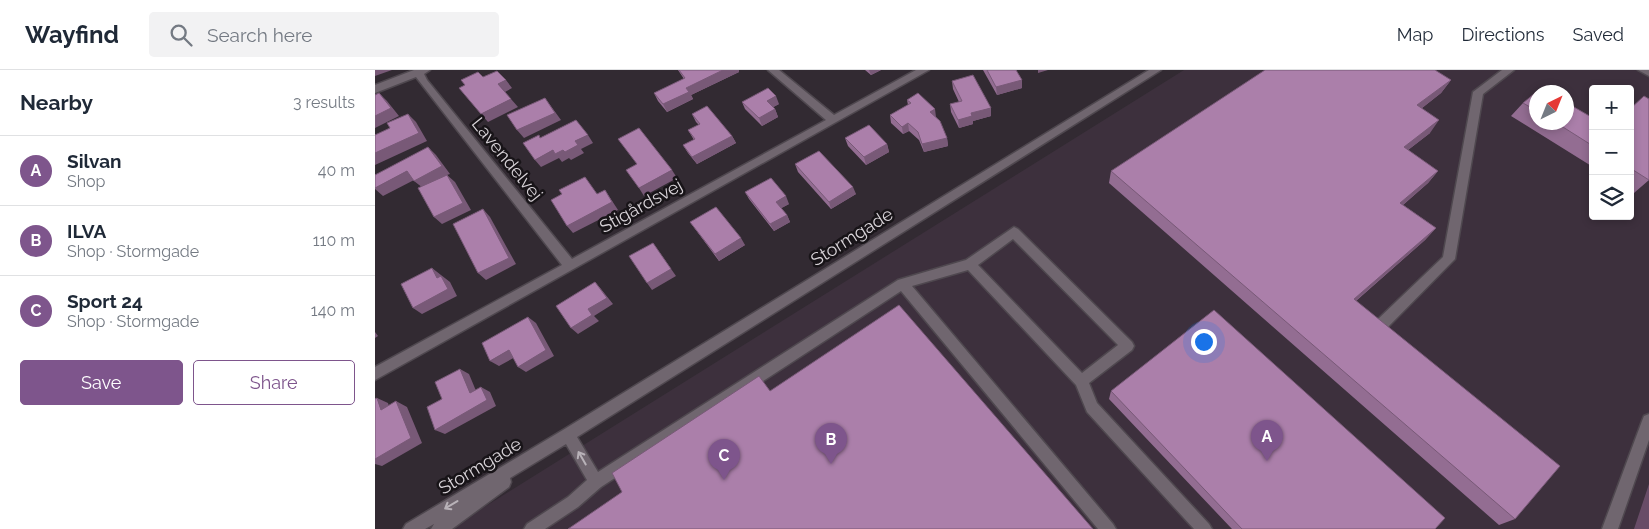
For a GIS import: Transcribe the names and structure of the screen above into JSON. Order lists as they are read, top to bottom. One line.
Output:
{"streets":{"street":["Lavendelvej","Stigårdsvej","Stormgade"]},"crossings":[["Lavendelvej","Stigårdsvej"]],"north":"top right","page":{"header":"Wayfind","search":"Search here","nav":["Map","Directions","Saved"],"heading":["Nearby","3 results"],"map_buttons":["+","−"],"list":[{"mark":"A","name":"Silvan","note":"Shop","value":"40 m"},{"mark":"B","name":"ILVA","note":"Shop · Stormgade","value":"110 m"},{"mark":"C","name":"Sport 24","note":"Shop · Stormgade","value":"140 m"}],"buttons":["Save","Share"],"pins":["A","B","C"]}}
